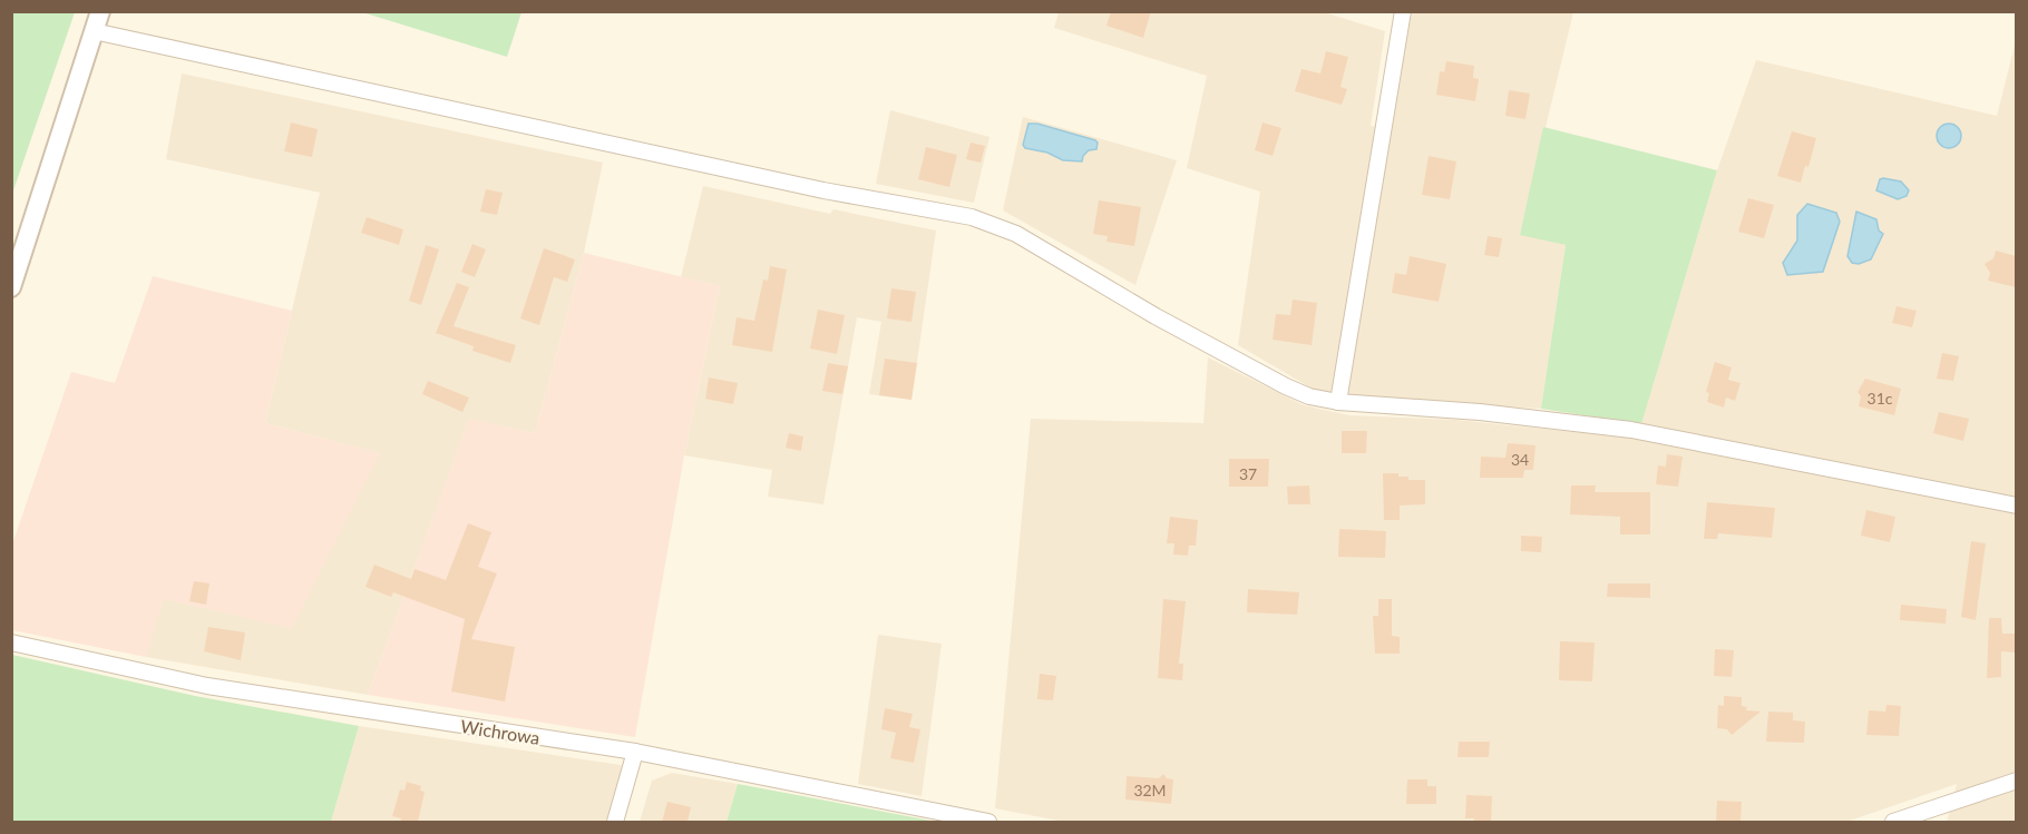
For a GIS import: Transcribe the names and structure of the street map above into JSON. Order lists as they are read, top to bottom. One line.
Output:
{"streets":{"street":["Wichrowa"]},"house_numbers":["31c","34","37","32M"]}
